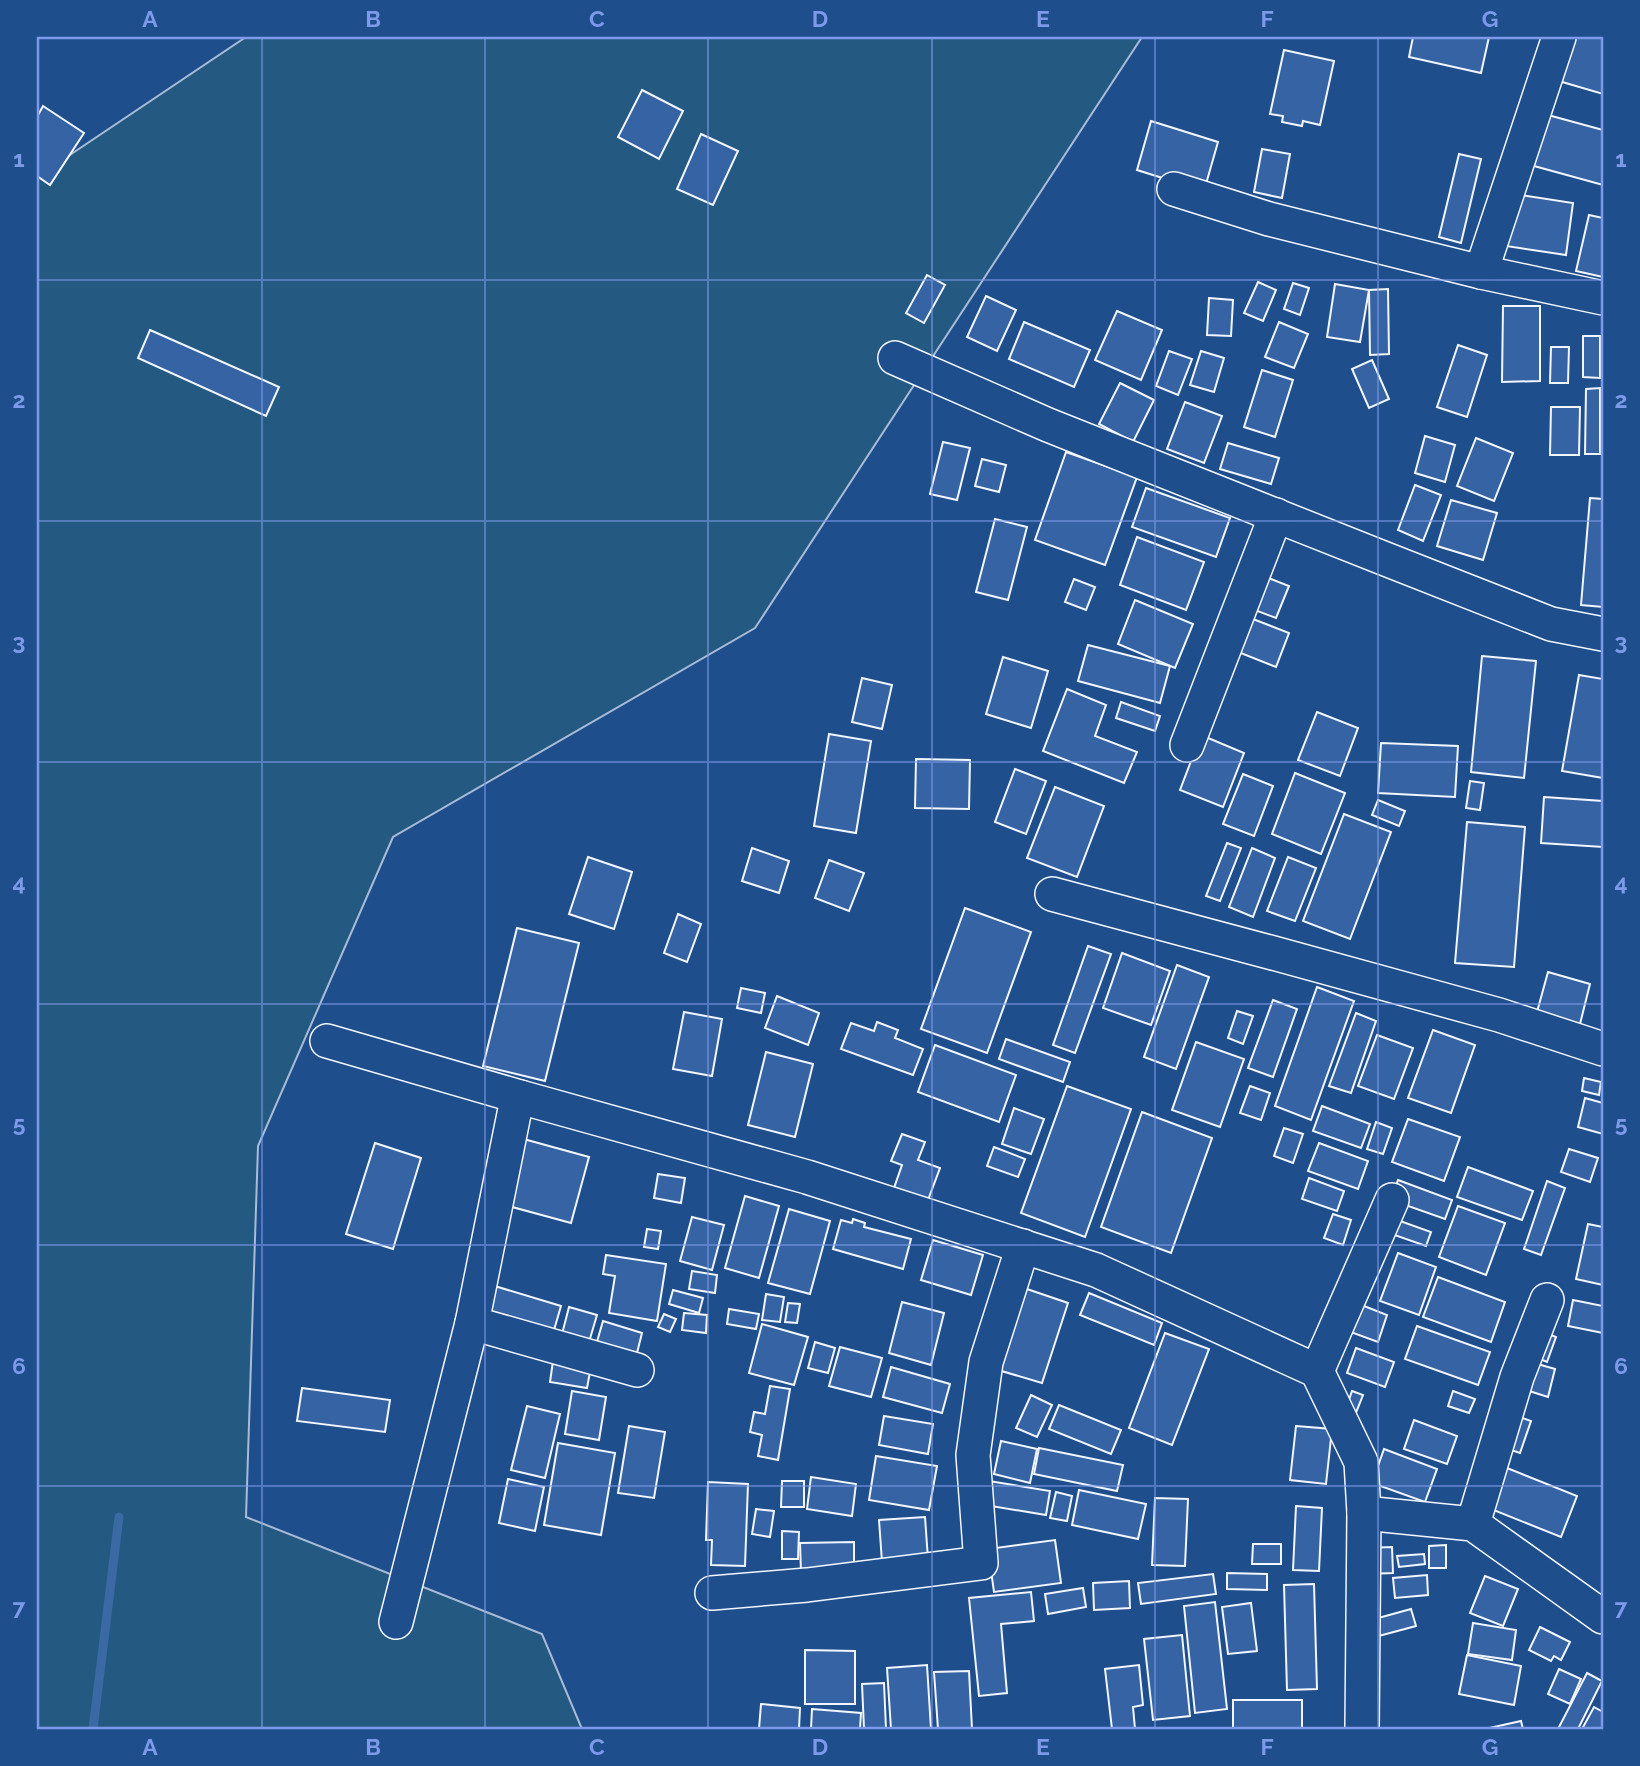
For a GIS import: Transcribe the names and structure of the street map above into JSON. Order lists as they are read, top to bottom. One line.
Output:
{"grid":{"columns":["A","B","C","D","E","F","G"],"rows":["1","2","3","4","5","6","7"]}}
